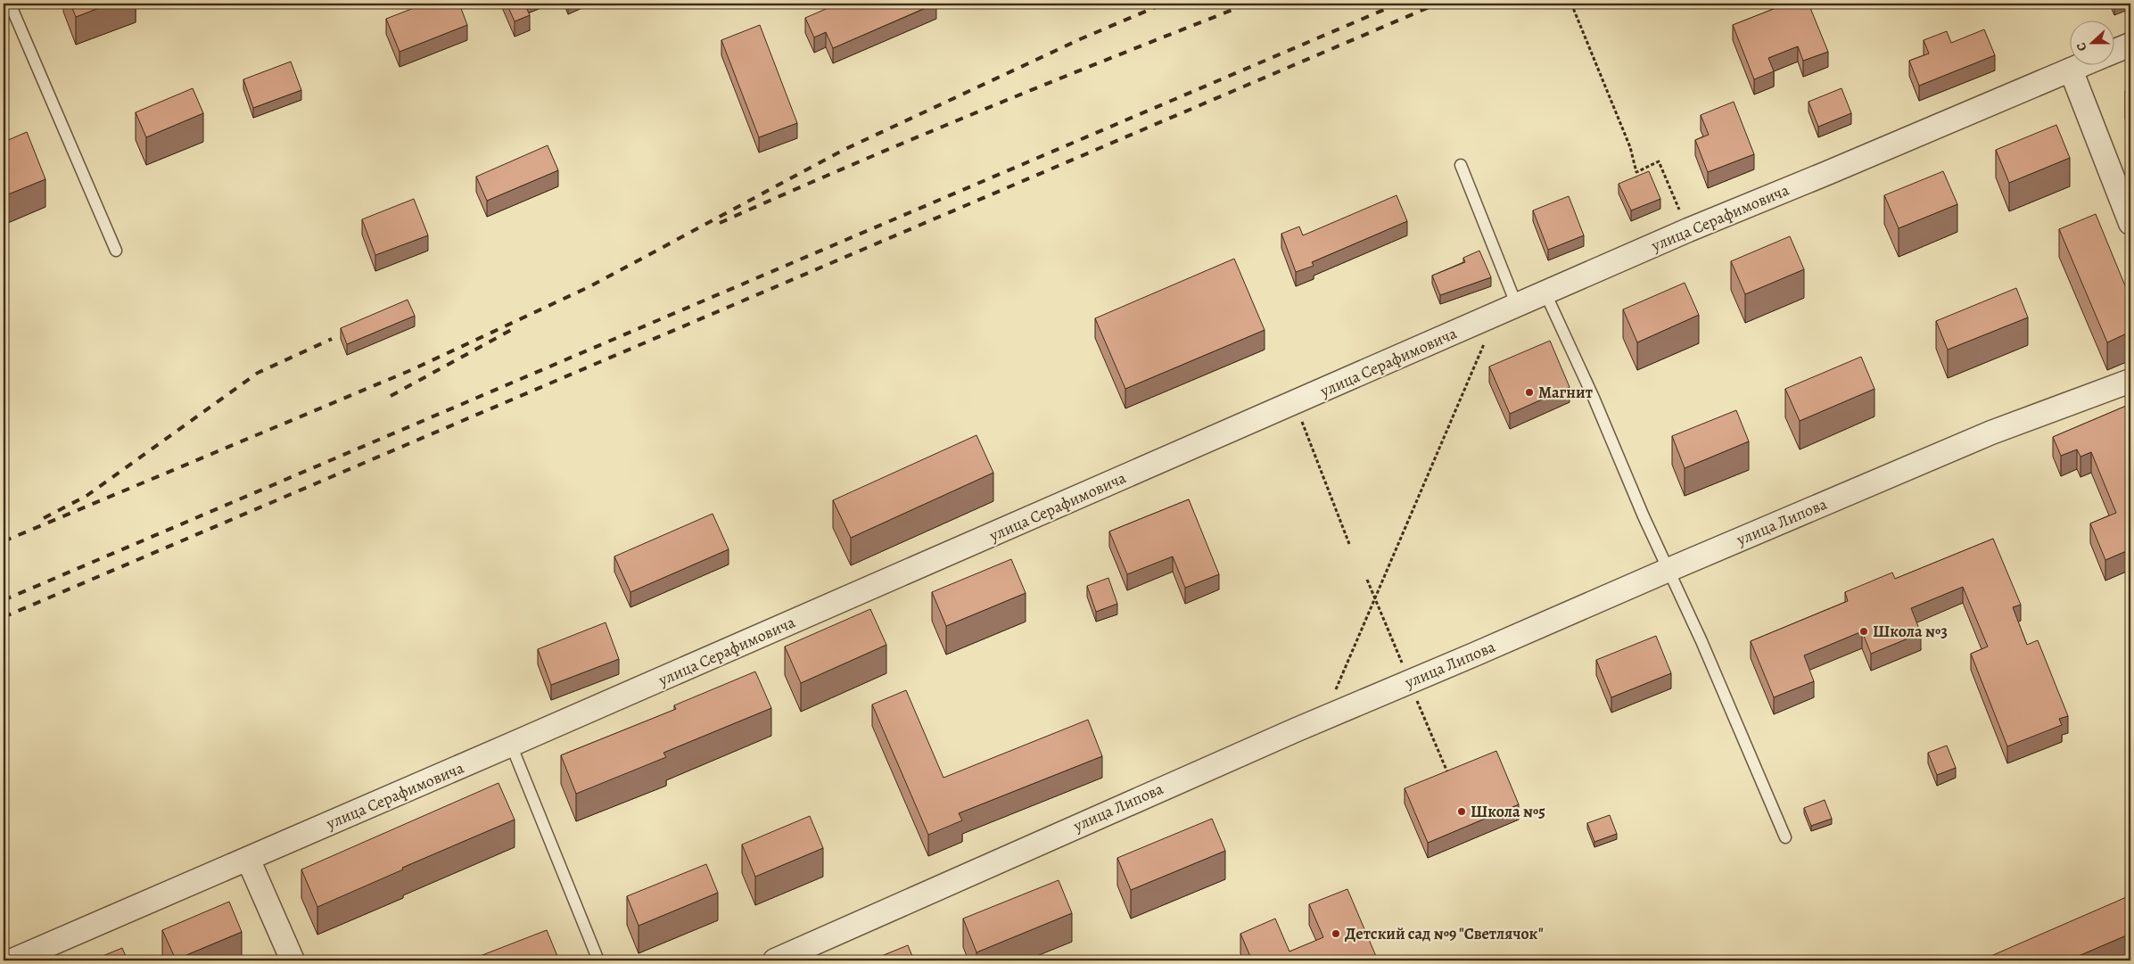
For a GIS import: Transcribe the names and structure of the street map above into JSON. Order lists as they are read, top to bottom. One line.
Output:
{"streets":{"street":["улица Серафимовича","улица Липова"]},"places":["Магнит","Школа №3","Школа №5","Детский сад №9 \"Светлячок\""],"north":"left"}
